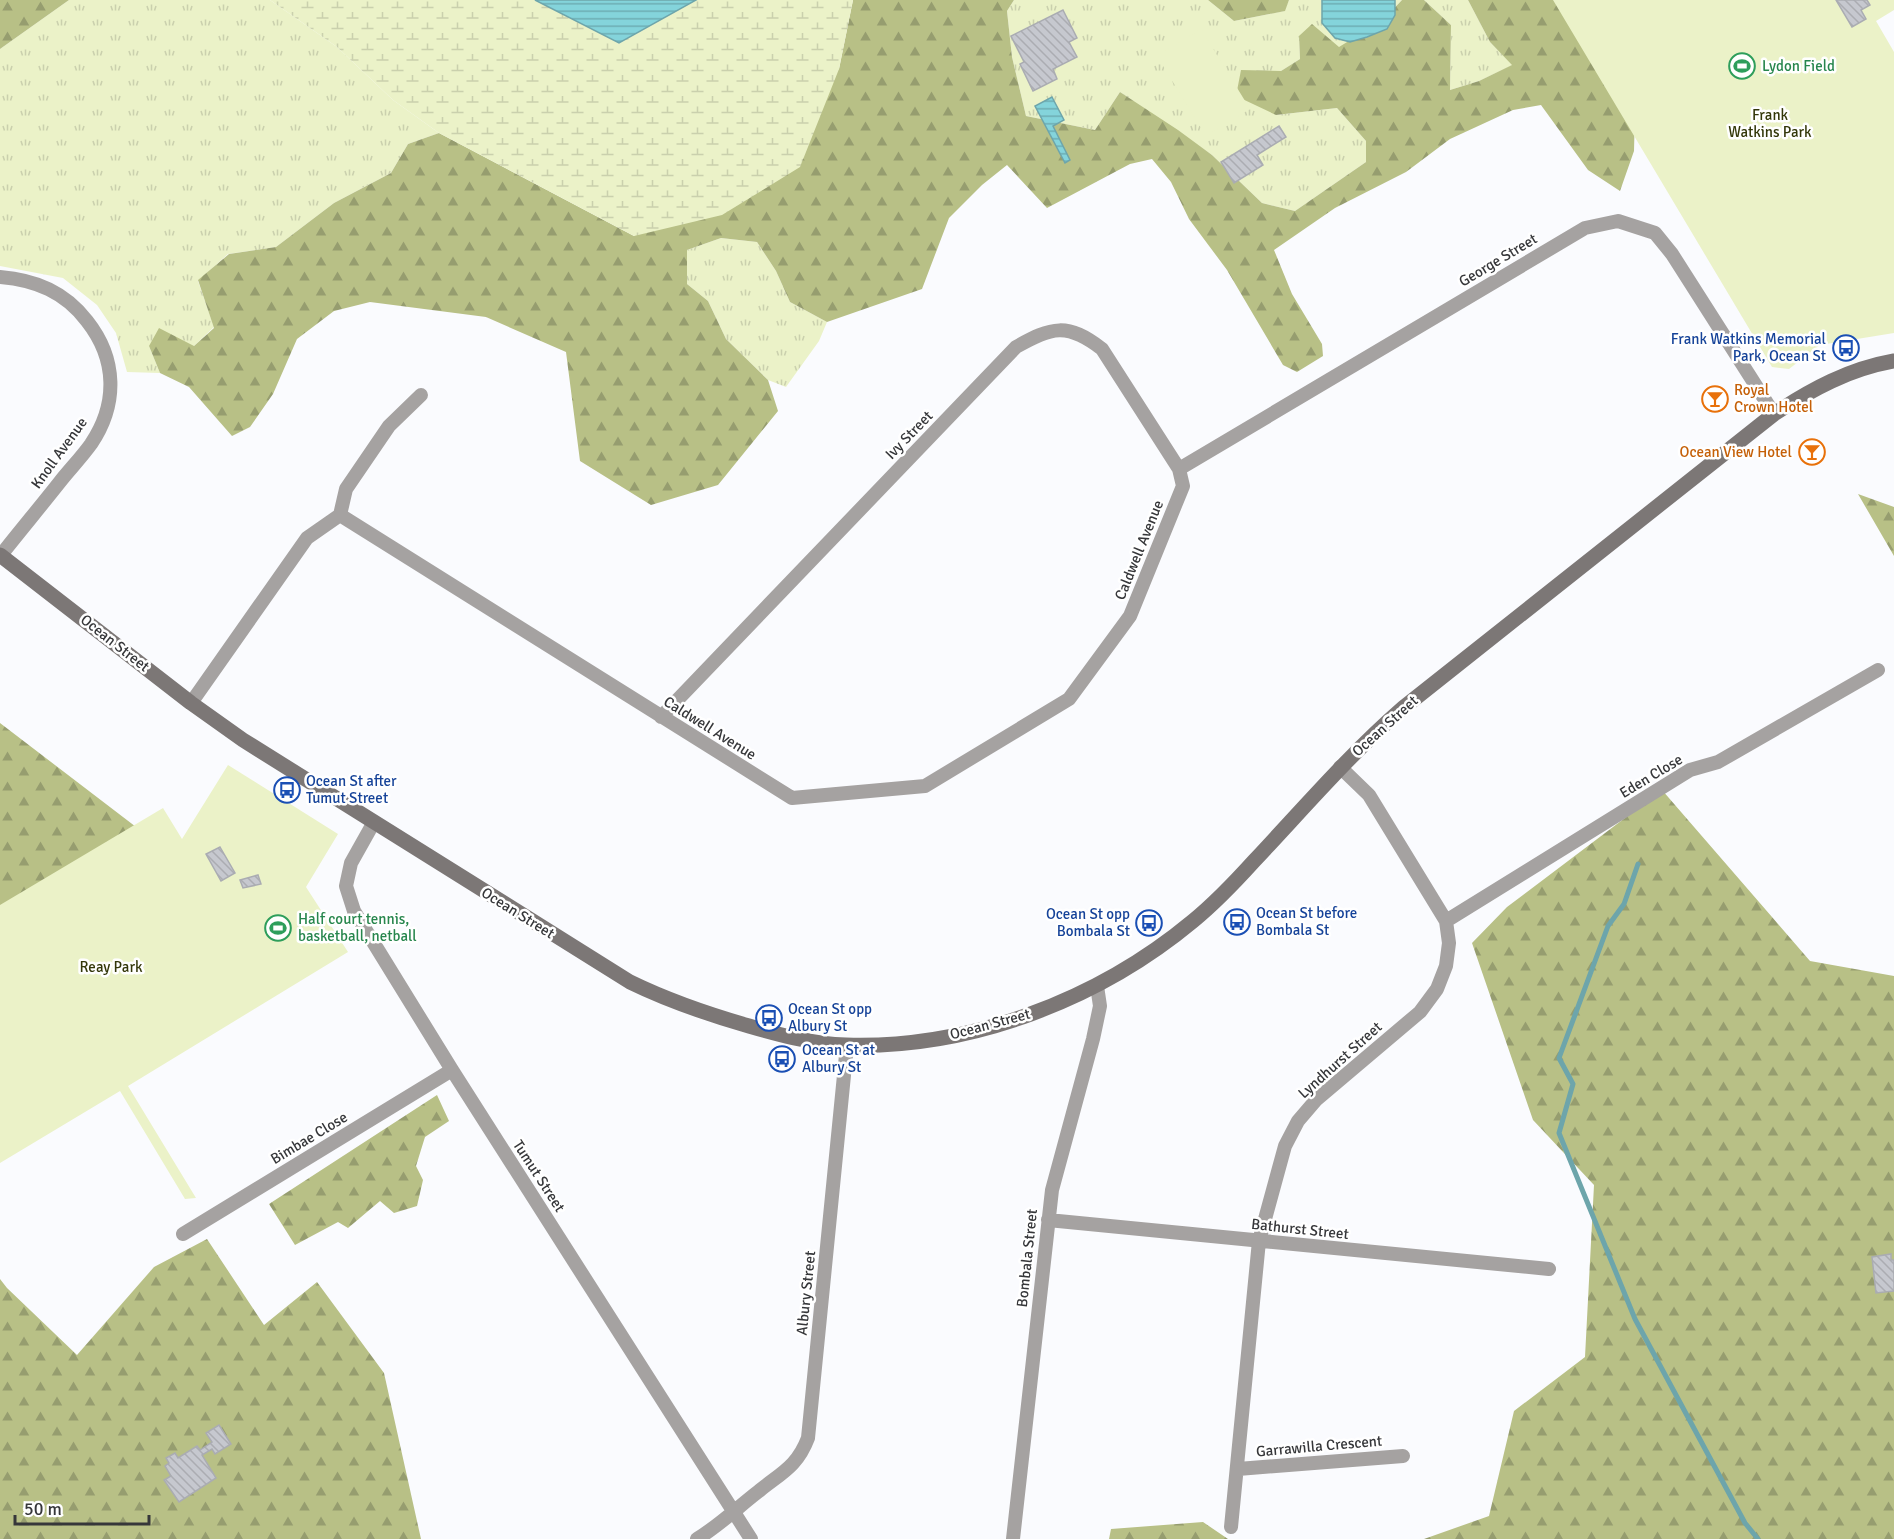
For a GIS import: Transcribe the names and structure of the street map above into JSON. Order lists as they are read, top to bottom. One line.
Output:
{"streets":{"street":["George Street","Ivy Street","Knoll Avenue","Caldwell Avenue","Ocean Street","Eden Close","Lyndhurst Street","Bimbae Close","Tumut Street","Bathurst Street","Bombala Street","Albury Street","Garrawilla Crescent"]},"crossings":[["George Street","Ivy Street"],["George Street","Caldwell Avenue"],["George Street","Ocean Street"],["Ivy Street","Caldwell Avenue"],["Knoll Avenue","Ocean Street"],["Ocean Street","Lyndhurst Street"],["Ocean Street","Tumut Street"],["Ocean Street","Bombala Street"],["Ocean Street","Albury Street"],["Eden Close","Lyndhurst Street"],["Lyndhurst Street","Bathurst Street"],["Lyndhurst Street","Garrawilla Crescent"],["Bimbae Close","Tumut Street"],["Tumut Street","Albury Street"],["Bathurst Street","Bombala Street"]],"parks":["Frank Watkins Park","Reay Park"],"places":{"sports":["Lydon Field","Half court tennis, basketball, netball"],"bus stop":["Frank Watkins Memorial Park, Ocean St","Ocean St after Tumut Street","Ocean St before Bombala St","Ocean St opp Bombala St","Ocean St opp Albury St","Ocean St at Albury St"],"bar":["Royal Crown Hotel","Ocean View Hotel"]},"scale_bar":"50 m"}
